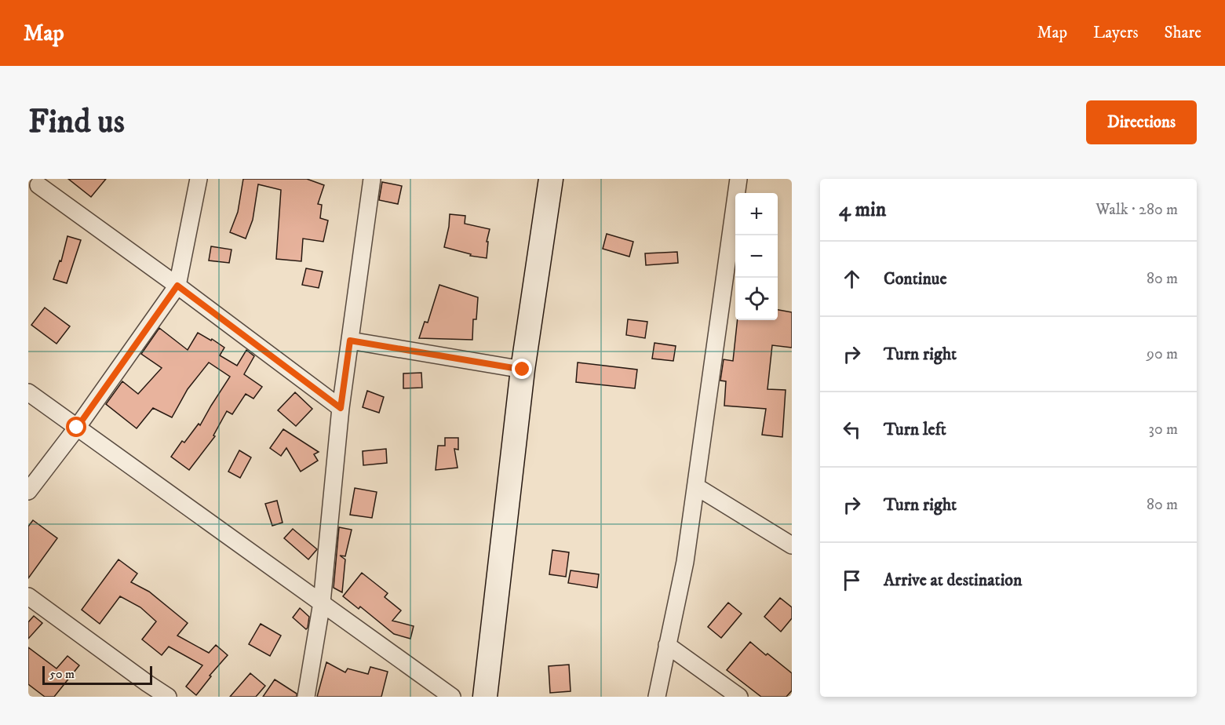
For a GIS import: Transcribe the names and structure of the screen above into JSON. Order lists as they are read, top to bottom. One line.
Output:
{"scale_bar":"50 m","page":{"header":"Map","nav":["Map","Layers","Share"],"buttons":"Directions","title":"Find us","heading":["4 min","Walk · 280 m"],"map_buttons":["+","−"],"list":[["Continue","80 m"],["Turn right","90 m"],["Turn left","30 m"],["Turn right","80 m"],"Arrive at destination"],"scale":"50 m"}}
